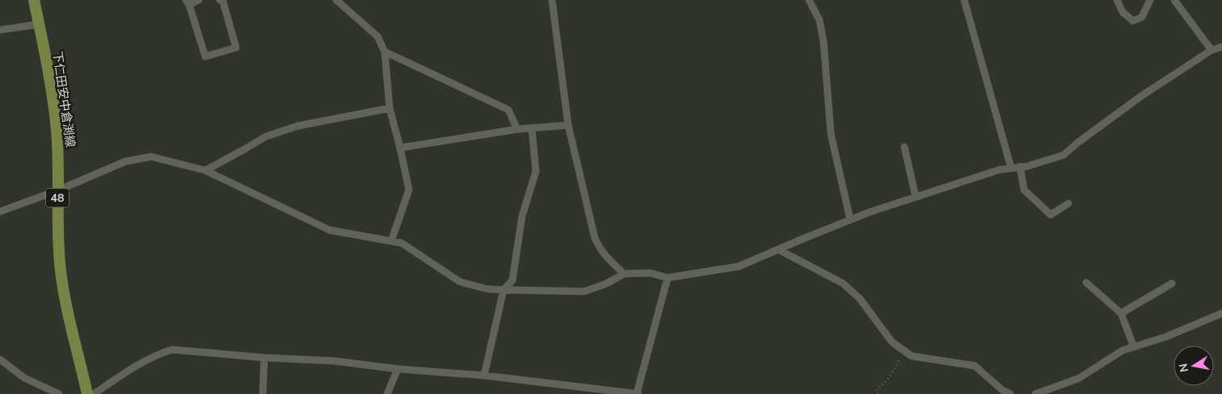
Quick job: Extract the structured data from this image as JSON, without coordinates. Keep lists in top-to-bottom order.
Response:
{
  "streets": {
    "main road": ["下仁田安中倉渕線", "48"]
  },
  "north": "left"
}
